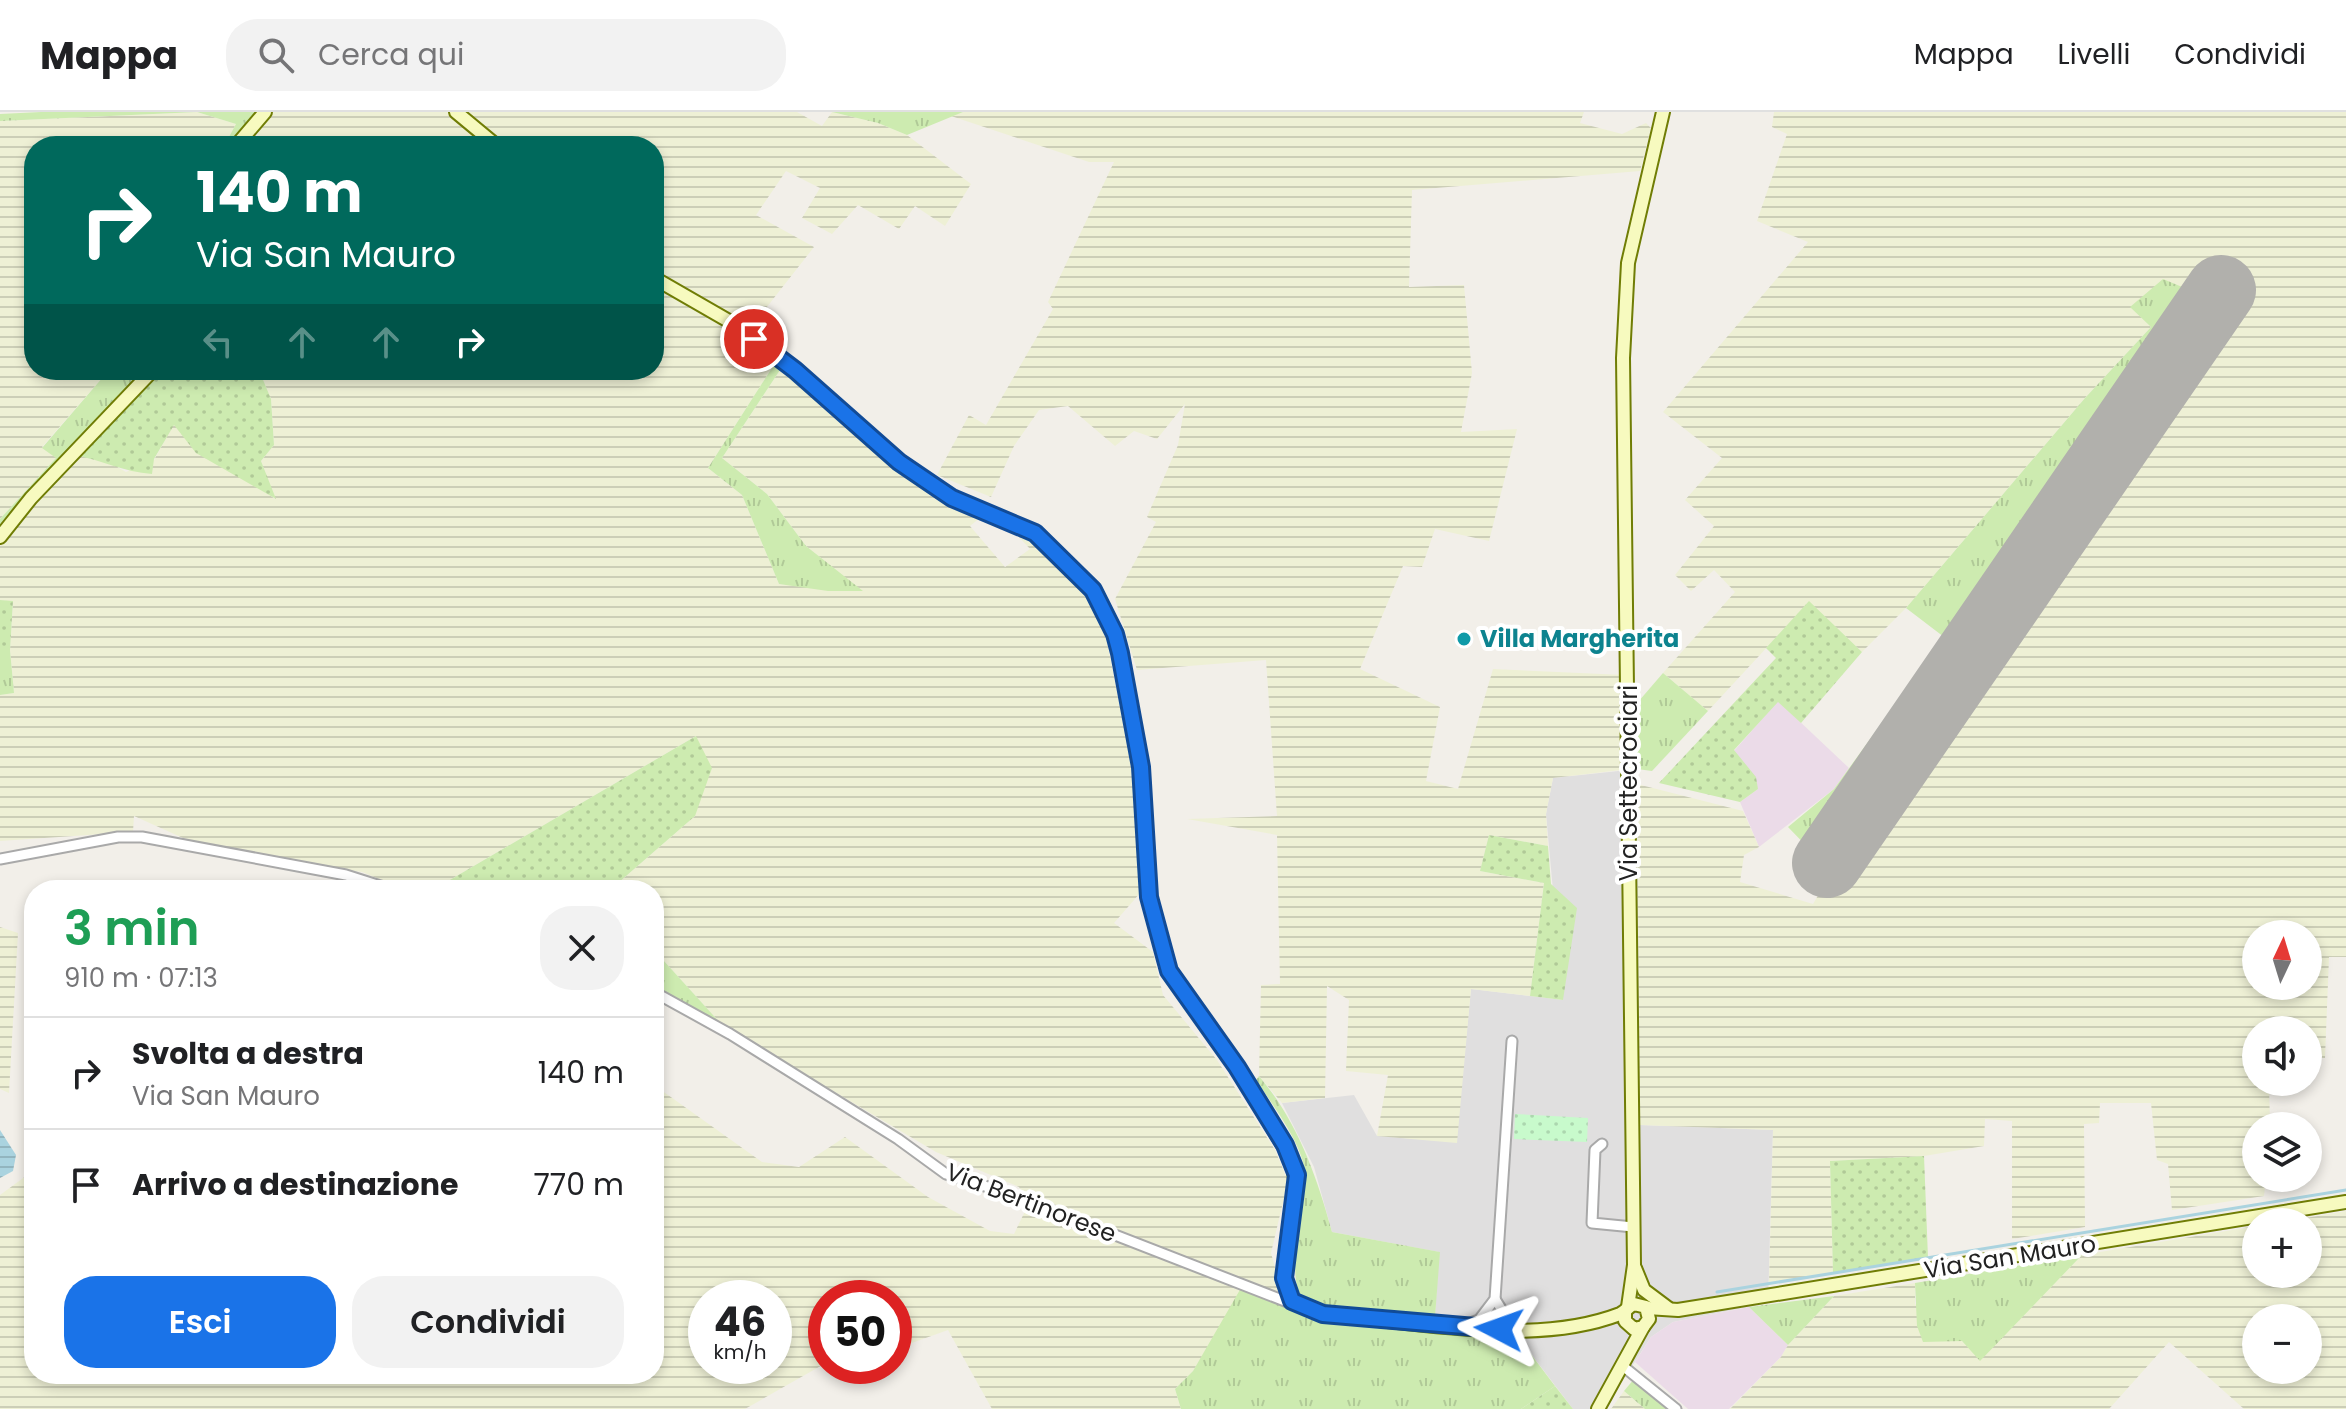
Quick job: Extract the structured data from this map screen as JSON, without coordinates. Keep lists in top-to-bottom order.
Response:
{
  "streets": {
    "main road": ["Via Settecrociari", "Via San Mauro"],
    "street": ["Via Bertinorese"]
  },
  "crossings": [
    ["Via Settecrociari", "Via San Mauro"],
    ["Via Bertinorese", "Via San Mauro"]
  ],
  "places": ["Villa Margherita"],
  "north": "top",
  "page": {
    "header": "Mappa",
    "search": "Cerca qui",
    "nav": ["Mappa", "Livelli", "Condividi"],
    "turn": ["140 m", "Via San Mauro"],
    "heading": ["3 min", "910 m · 07:13"],
    "map_buttons": ["+", "−"],
    "list": [
      {
        "name": "Svolta a destra",
        "note": "Via San Mauro",
        "value": "140 m"
      },
      {
        "name": "Arrivo a destinazione",
        "value": "770 m"
      }
    ],
    "buttons": ["Esci", "Condividi"],
    "speed": "46 km/h",
    "limit": "50"
  }
}
